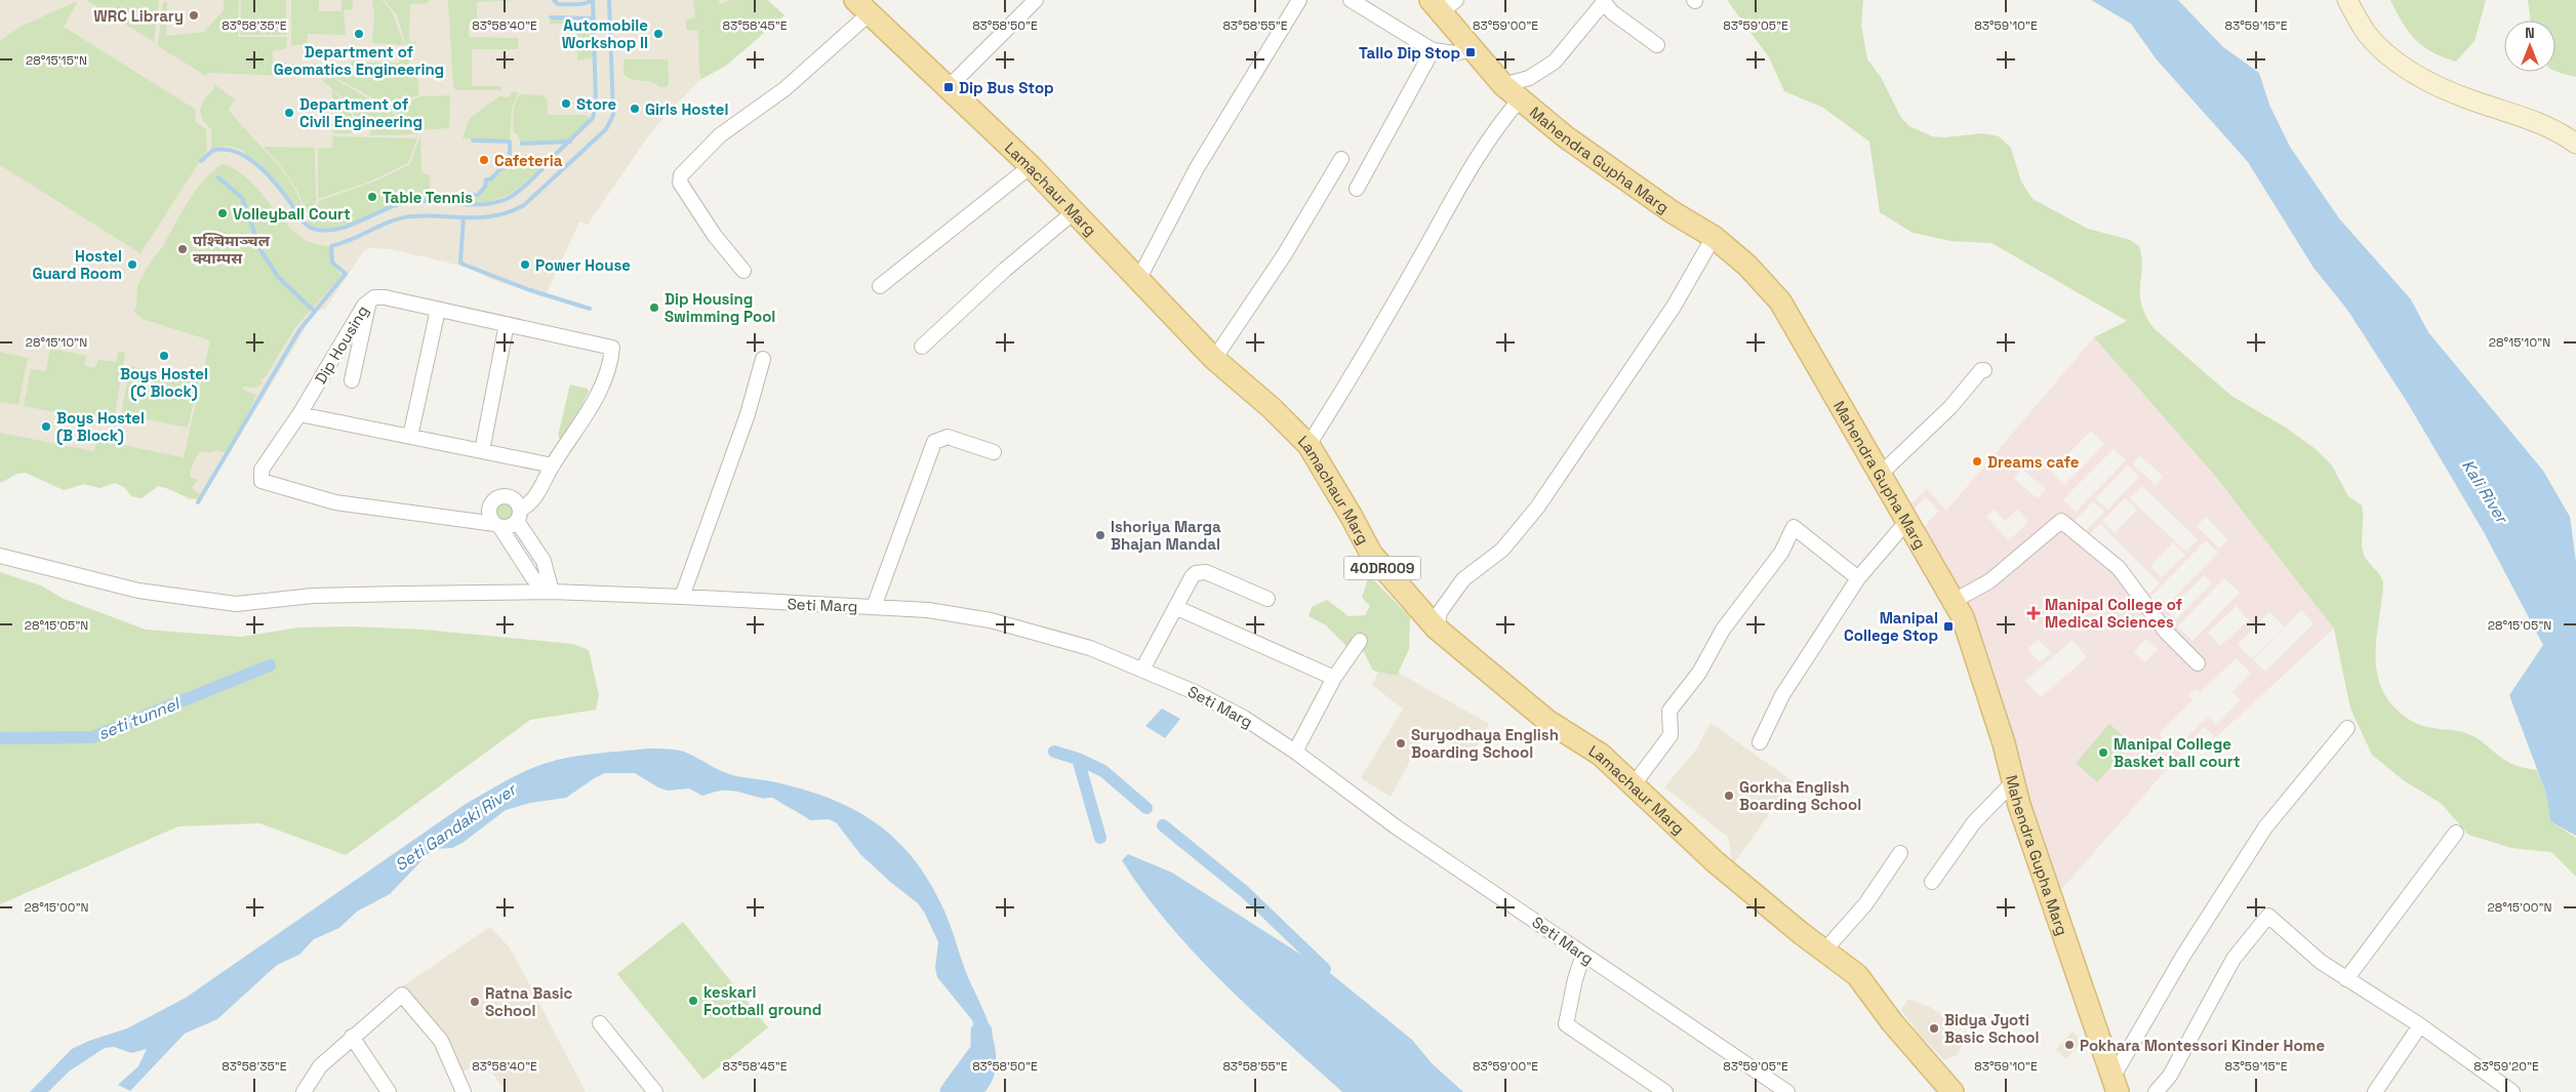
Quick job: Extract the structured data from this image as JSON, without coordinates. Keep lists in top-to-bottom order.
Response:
{
  "streets": {
    "main road": ["Mahendra Gupha Marg", "Lamachaur Marg", "40DR009"],
    "street": ["Dip Housing", "Seti Marg"]
  },
  "water": ["Kali River", "seti tunnel", "Seti Gandaki River"],
  "places": {
    "other": [
      "WRC Library",
      "Department of Geomatics Engineering",
      "Automobile Workshop II",
      "Store",
      "Girls Hostel",
      "Department of Civil Engineering",
      "Cafeteria",
      "Table Tennis",
      "Volleyball Court",
      "पश्‍चिमाञ्‍चल क्याम्पस",
      "Hostel Guard Room",
      "Power House",
      "Dip Housing Swimming Pool",
      "Boys Hostel (C Block)",
      "Boys Hostel (B Block)",
      "Dreams cafe",
      "Ishoriya Marga Bhajan Mandal",
      "Suryodhaya English Boarding School",
      "Manipal College Basket ball court",
      "Gorkha English Boarding School",
      "keskari Football ground",
      "Ratna Basic School",
      "Bidya Jyoti Basic School",
      "Pokhara Montessori Kinder Home"
    ],
    "transit": ["Tallo Dip Stop", "Dip Bus Stop", "Manipal College Stop"],
    "health": ["Manipal College of Medical Sciences"]
  },
  "north": "top",
  "coordinates": [
    "83°58'35\"E",
    "83°58'40\"E",
    "83°58'45\"E",
    "83°58'50\"E",
    "83°58'55\"E",
    "83°59'00\"E",
    "83°59'05\"E",
    "83°59'10\"E",
    "83°59'15\"E",
    "28°15'15\"N",
    "28°15'10\"N",
    "28°15'05\"N",
    "28°15'00\"N",
    "83°59'20\"E"
  ]
}
